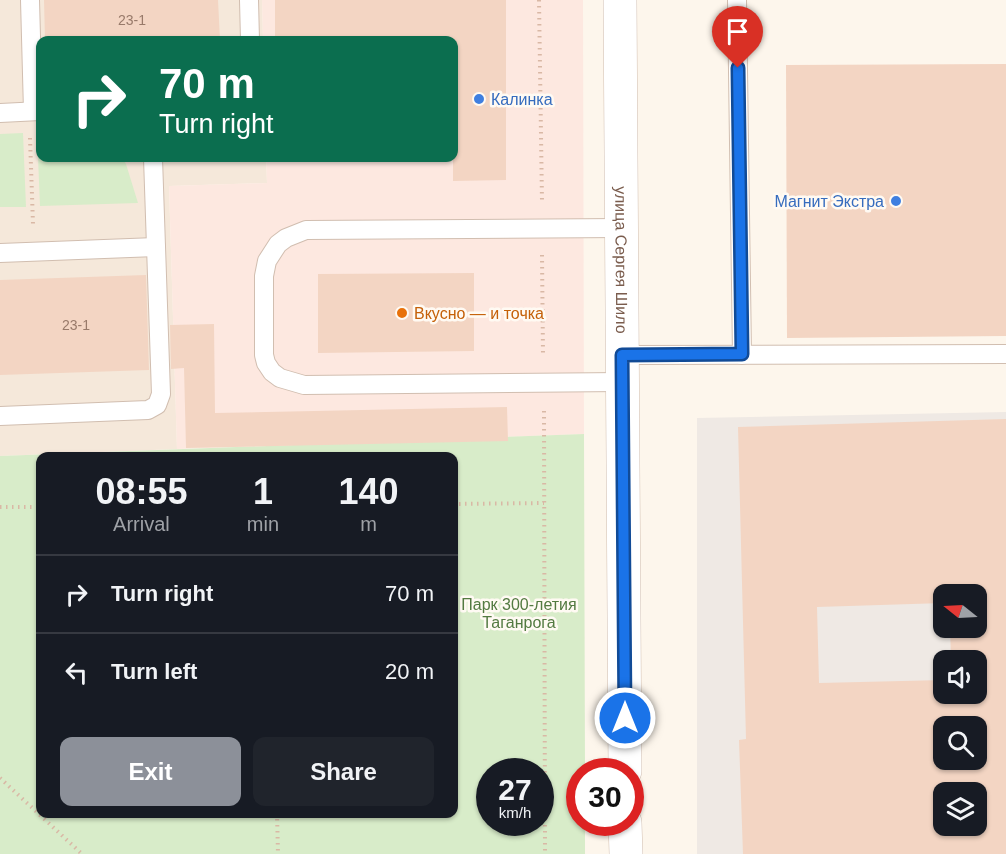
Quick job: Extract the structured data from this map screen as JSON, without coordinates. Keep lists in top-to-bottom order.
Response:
{
  "streets": {
    "street": ["улица Сергея Шило"]
  },
  "parks": ["Парк 300-летия Таганрога"],
  "places": ["Калинка", "Магнит Экстра", "Вкусно — и точка"],
  "house_numbers": ["23-1", "23-1"],
  "north": "left",
  "page": {
    "turn": ["70 m", "Turn right"],
    "eta": [
      "08:55",
      "Arrival",
      "1",
      "min",
      "140",
      "m"
    ],
    "list": [
      {
        "name": "Turn right",
        "value": "70 m"
      },
      {
        "name": "Turn left",
        "value": "20 m"
      }
    ],
    "buttons": ["Exit", "Share"],
    "speed": "27 km/h",
    "limit": "30"
  }
}
